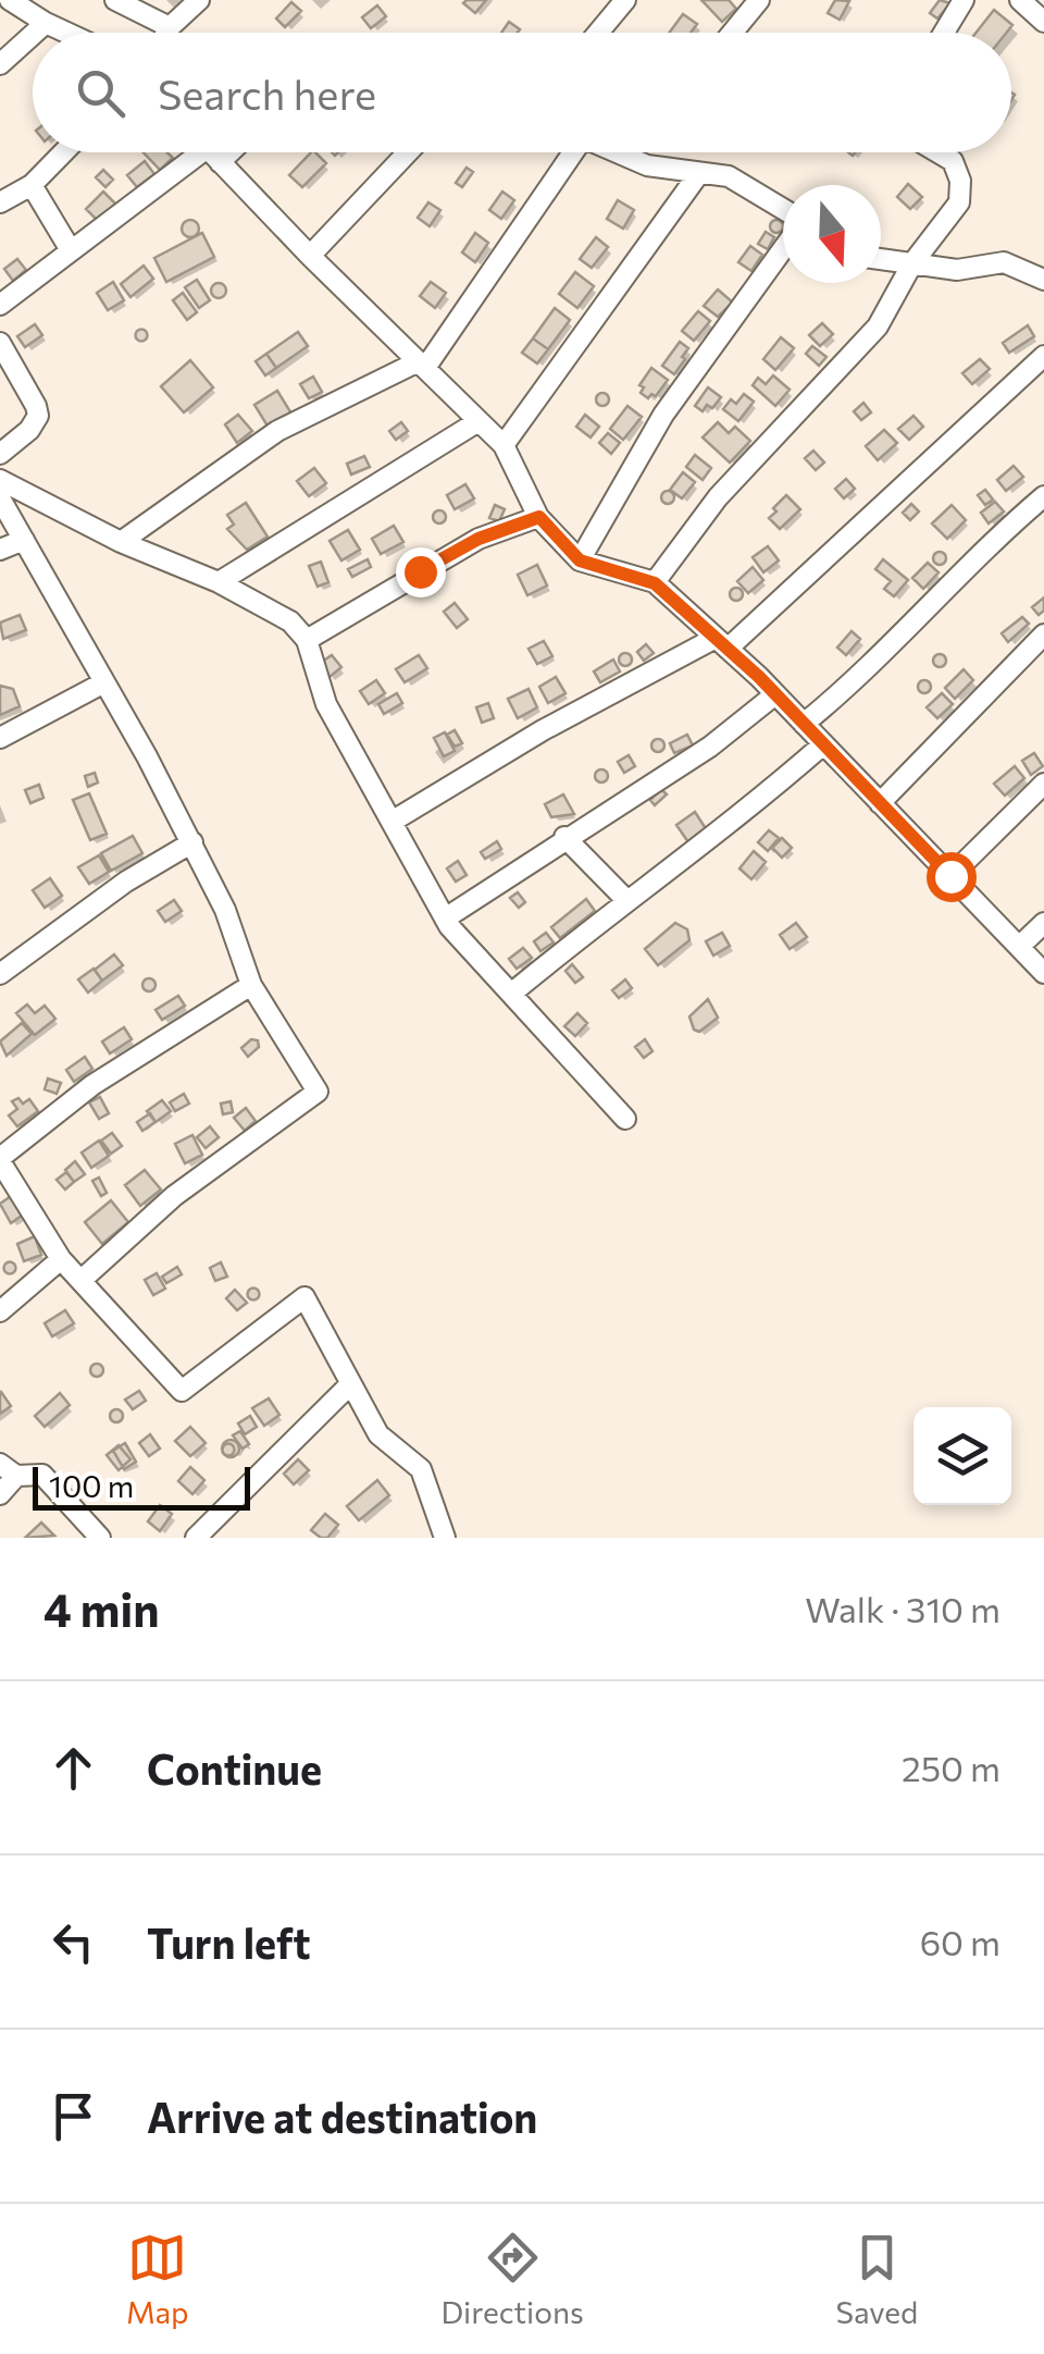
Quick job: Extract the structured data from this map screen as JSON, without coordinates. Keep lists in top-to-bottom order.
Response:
{
  "scale_bar": "100 m",
  "north": "bottom",
  "page": {
    "search": "Search here",
    "scale": "100 m",
    "heading": ["4 min", "Walk · 310 m"],
    "list": [
      ["Continue", "250 m"],
      ["Turn left", "60 m"],
      "Arrive at destination"
    ],
    "nav": ["Map", "Directions", "Saved"]
  }
}
